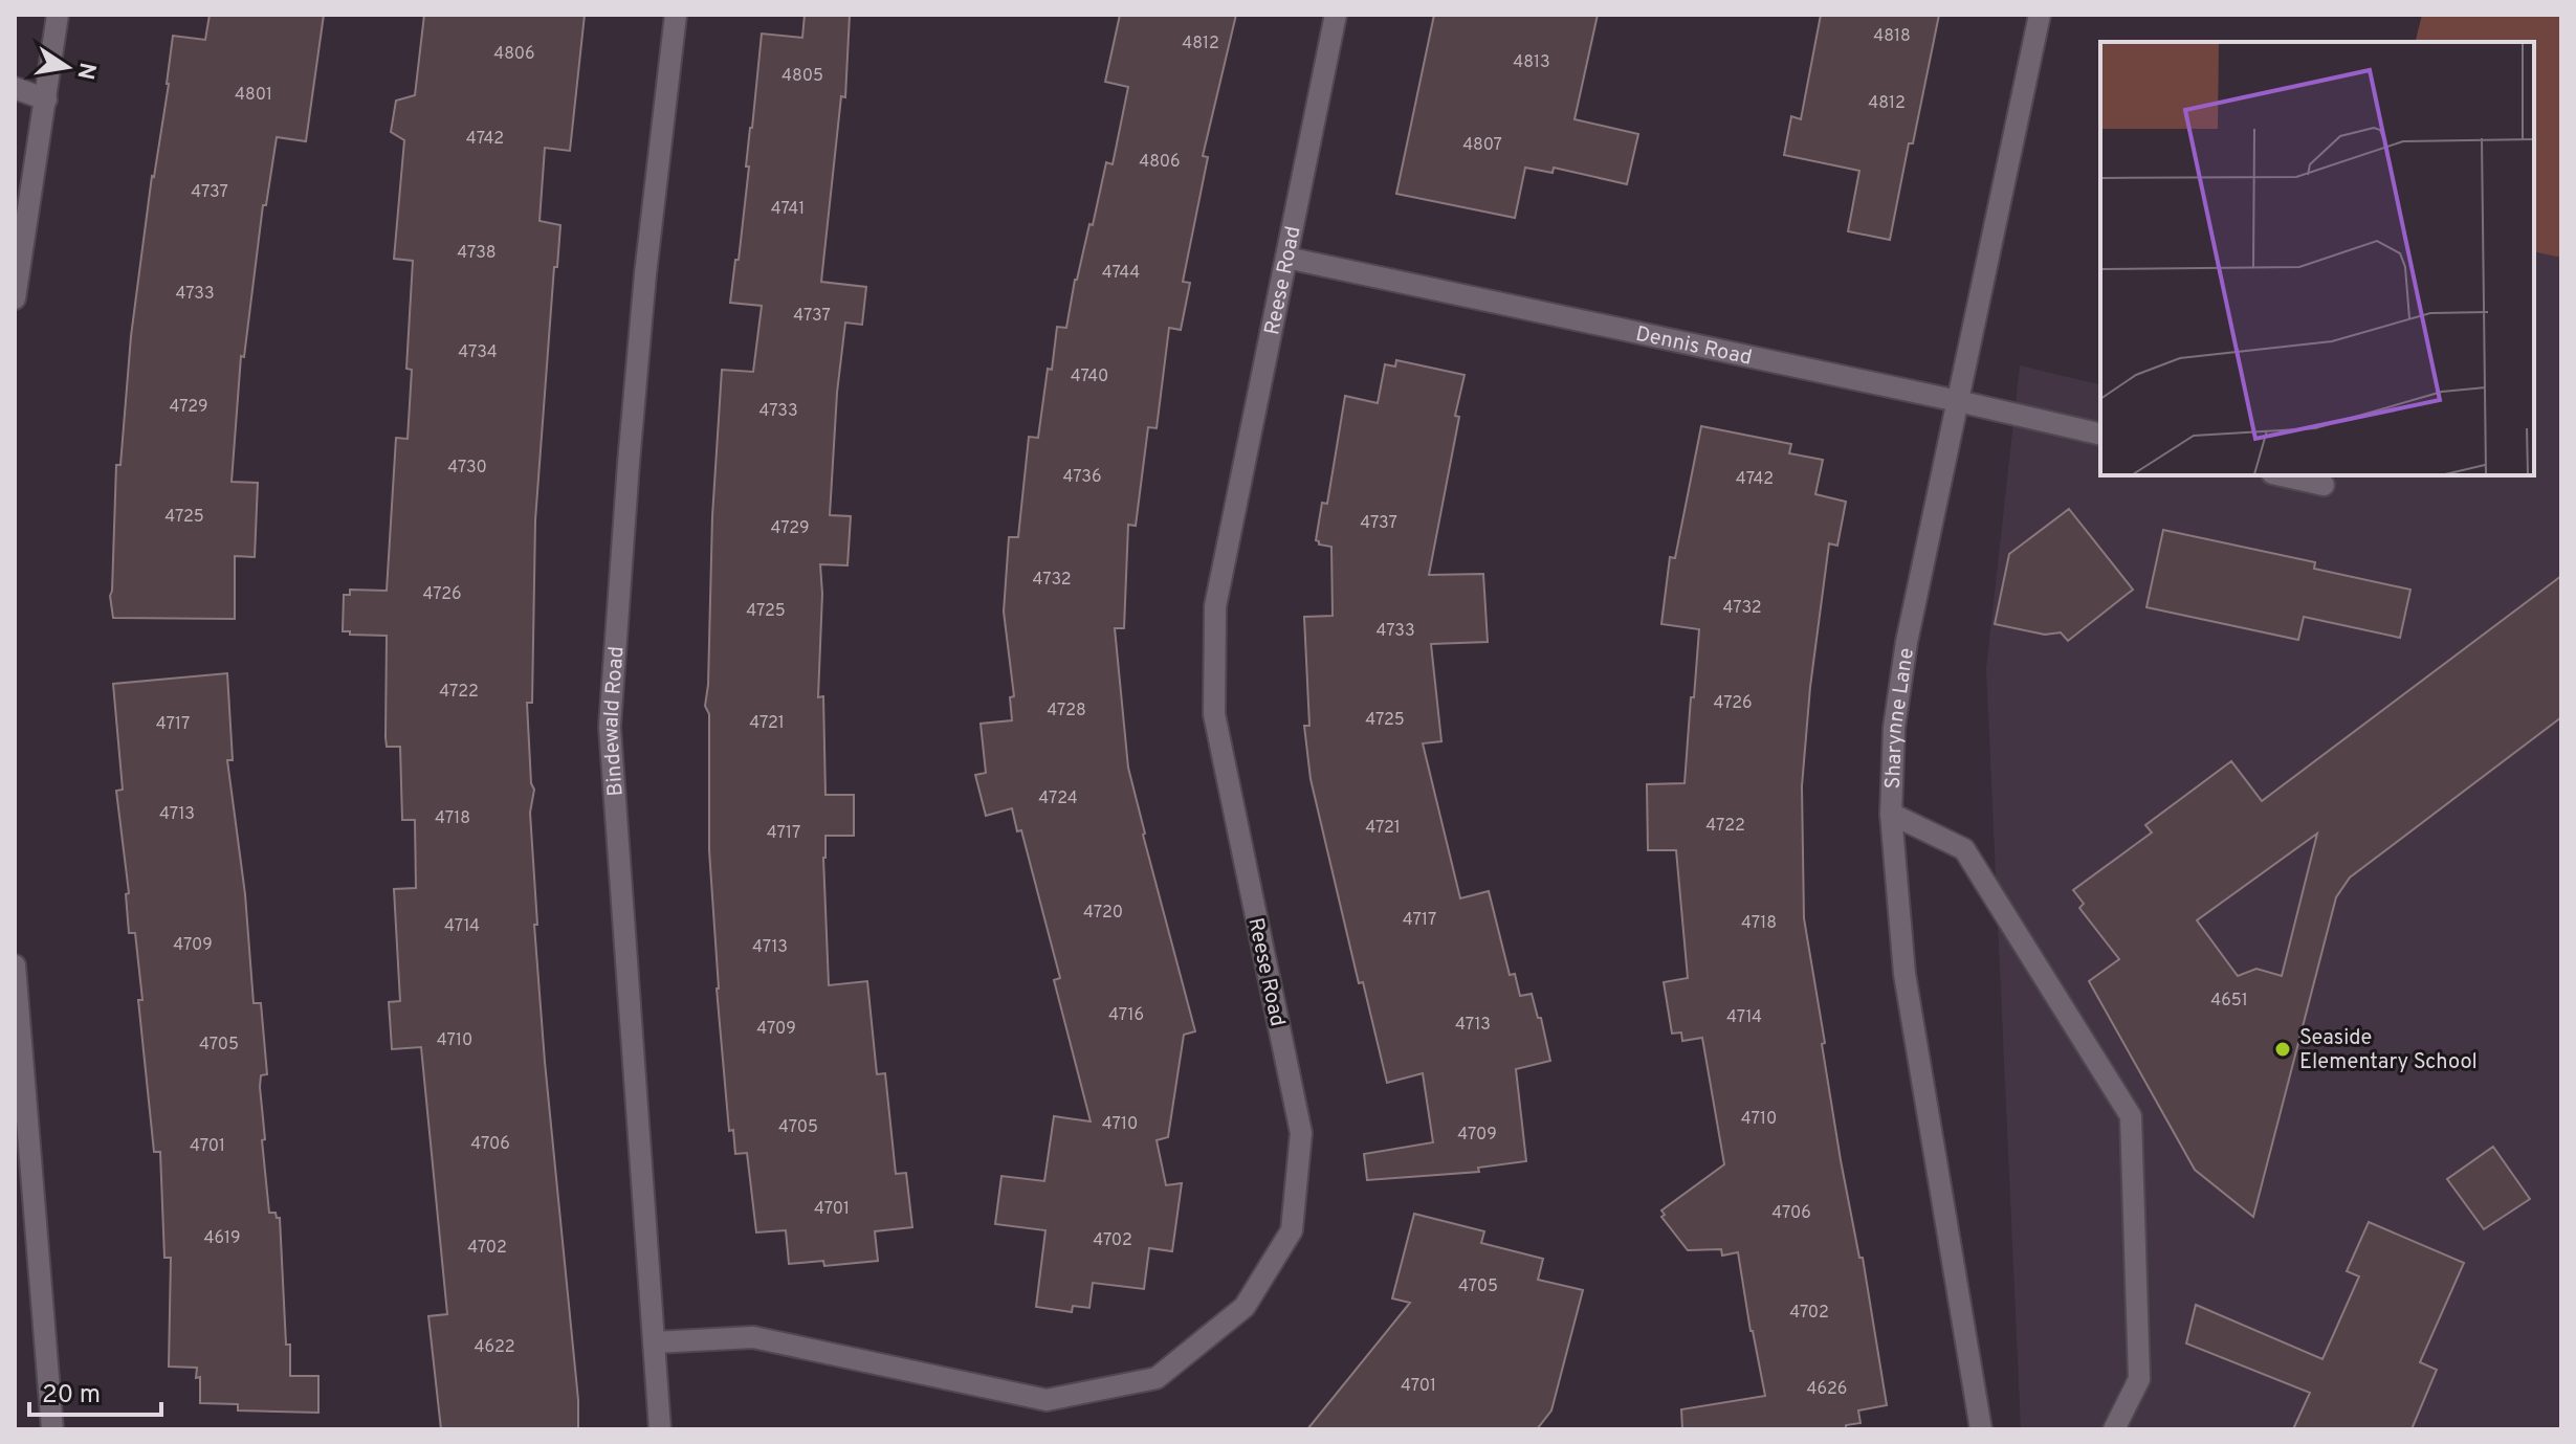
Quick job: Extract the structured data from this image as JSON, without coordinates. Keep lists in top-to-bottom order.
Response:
{
  "streets": {
    "street": [
      "Reese Road",
      "Dennis Road",
      "Sharynne Lane",
      "Bindewald Road"
    ]
  },
  "crossings": [
    ["Reese Road", "Dennis Road"],
    ["Reese Road", "Bindewald Road"],
    ["Dennis Road", "Sharynne Lane"]
  ],
  "places": ["Seaside Elementary School"],
  "house_numbers": [
    "4818",
    "4812",
    "4806",
    "4813",
    "4805",
    "4801",
    "4812",
    "4742",
    "4807",
    "4806",
    "4737",
    "4741",
    "4738",
    "4744",
    "4733",
    "4737",
    "4734",
    "4740",
    "4729",
    "4733",
    "4730",
    "4736",
    "4742",
    "4725",
    "4737",
    "4729",
    "4732",
    "4726",
    "4732",
    "4725",
    "4733",
    "4722",
    "4726",
    "4728",
    "4725",
    "4721",
    "4717",
    "4724",
    "4713",
    "4718",
    "4722",
    "4721",
    "4717",
    "4720",
    "4717",
    "4718",
    "4714",
    "4709",
    "4713",
    "4651",
    "4716",
    "4714",
    "4713",
    "4709",
    "4710",
    "4705",
    "4710",
    "4710",
    "4705",
    "4709",
    "4706",
    "4701",
    "4701",
    "4706",
    "4619",
    "4702",
    "4702",
    "4705",
    "4702",
    "4622",
    "4701",
    "4626"
  ],
  "scale_bar": "20 m",
  "north": "right"
}
